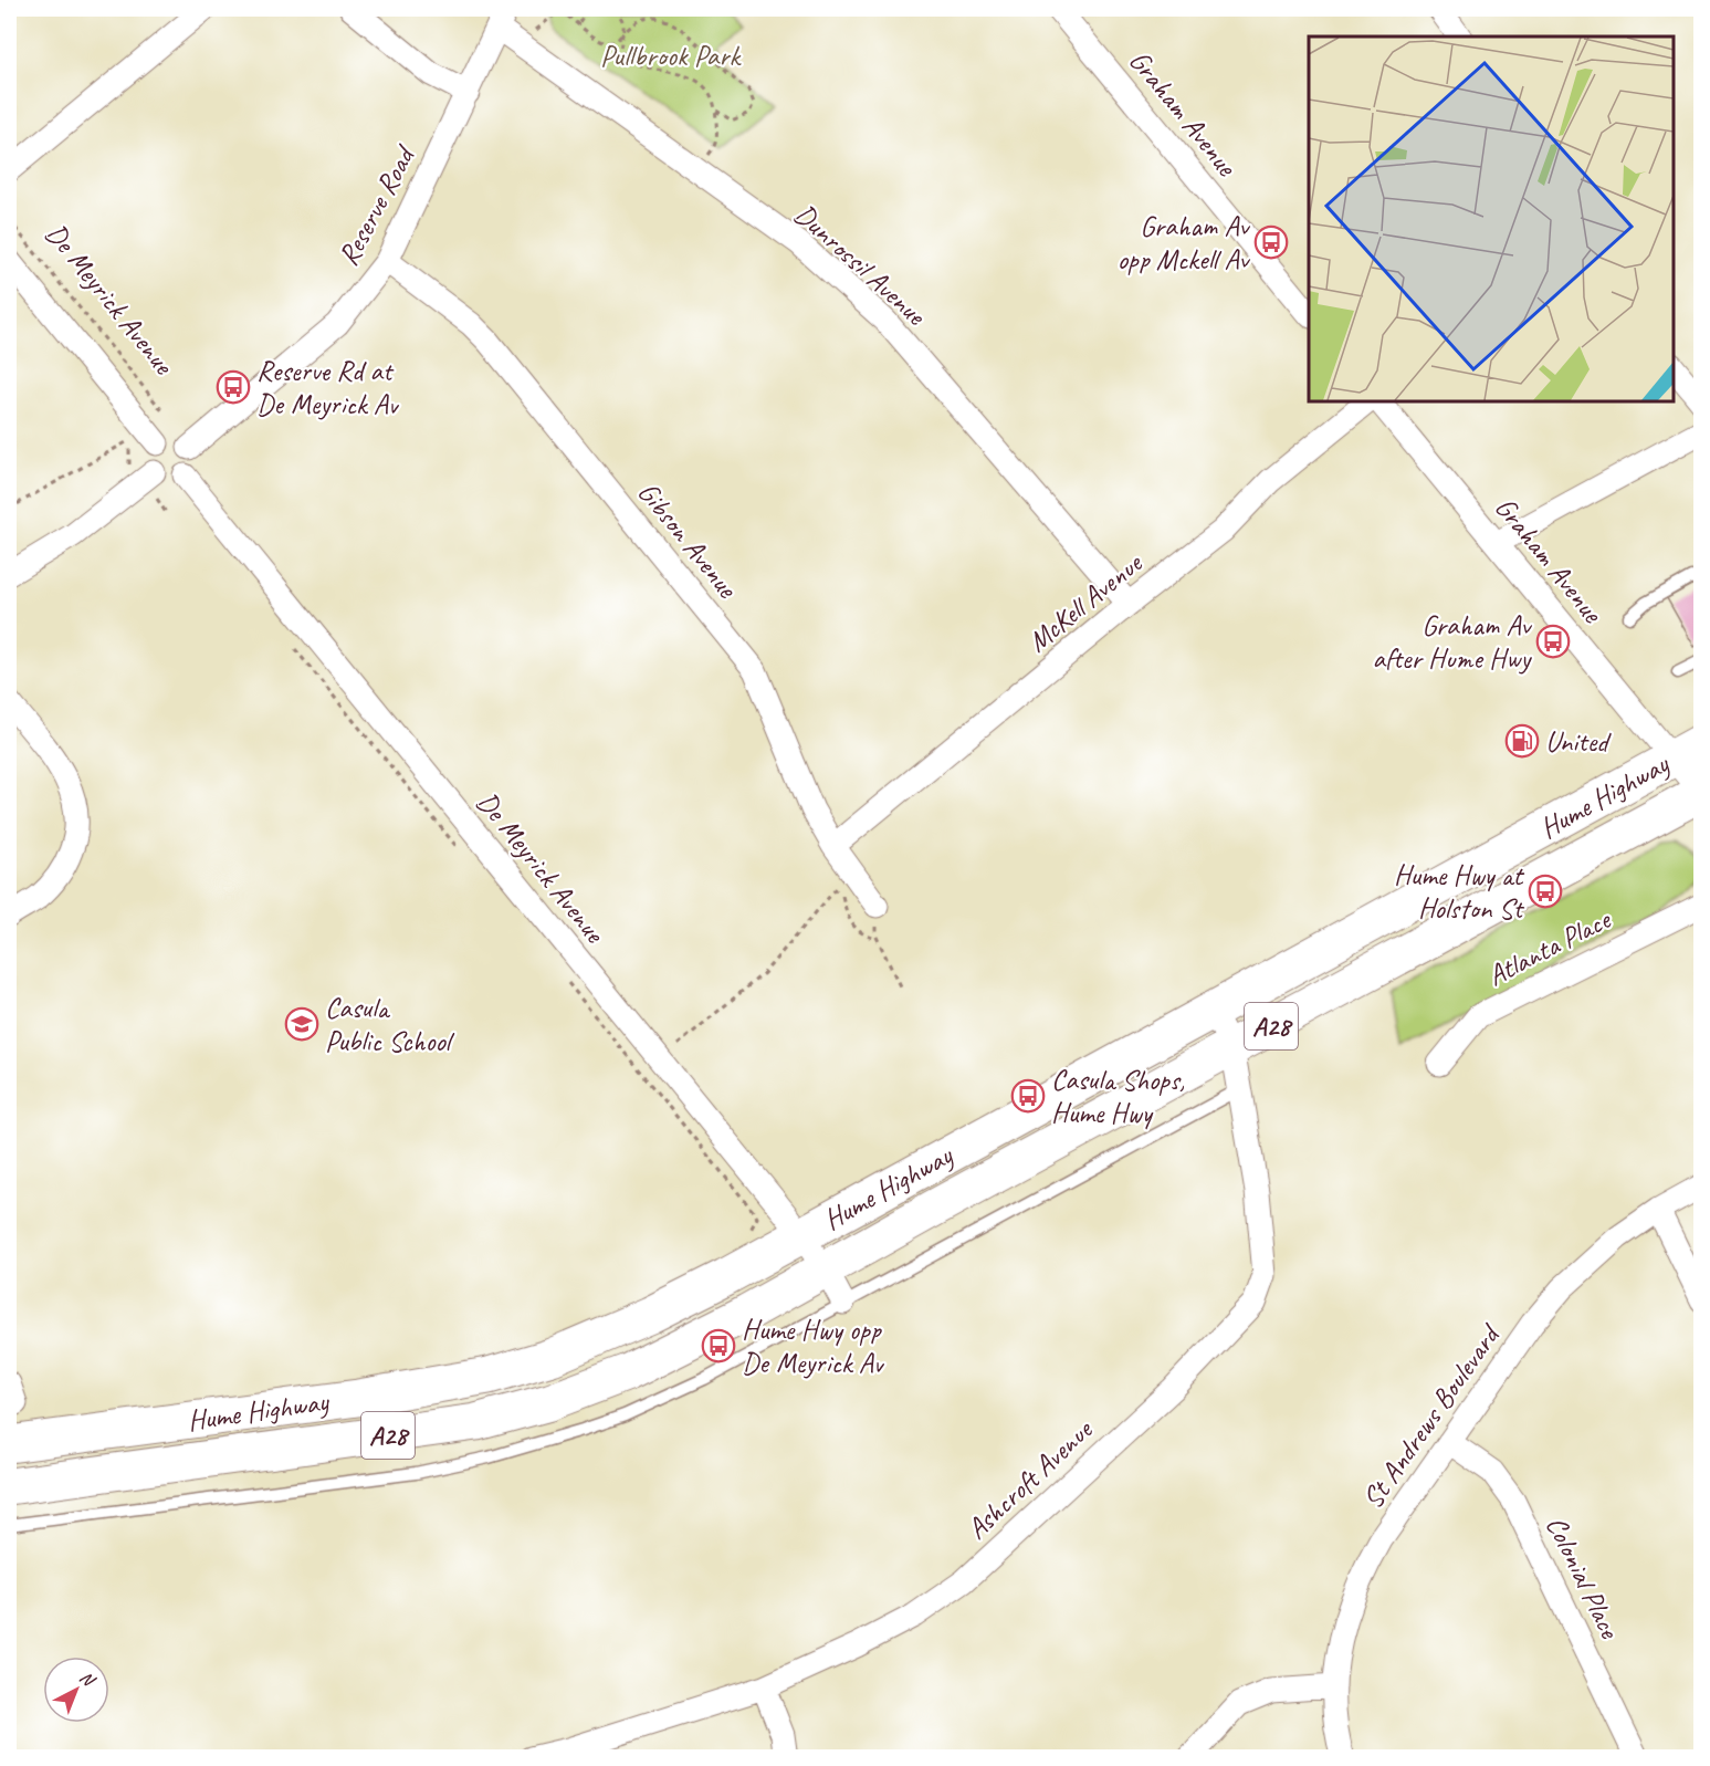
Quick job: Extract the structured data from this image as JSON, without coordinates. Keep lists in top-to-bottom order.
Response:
{
  "streets": {
    "highway": ["Hume Highway", "A28"],
    "street": [
      "Graham Avenue",
      "Reserve Road",
      "Dunrossil Avenue",
      "De Meyrick Avenue",
      "Gibson Avenue",
      "McKell Avenue",
      "Atlanta Place",
      "St Andrews Boulevard",
      "Ashcroft Avenue",
      "Colonial Place"
    ]
  },
  "crossings": [
    ["Graham Avenue", "Hume Highway"],
    ["Reserve Road", "Dunrossil Avenue"],
    ["Reserve Road", "De Meyrick Avenue"],
    ["Reserve Road", "Gibson Avenue"],
    ["Dunrossil Avenue", "McKell Avenue"],
    ["De Meyrick Avenue", "Hume Highway"],
    ["Gibson Avenue", "McKell Avenue"],
    ["Hume Highway", "Ashcroft Avenue"],
    ["St Andrews Boulevard", "Colonial Place"]
  ],
  "parks": ["Pullbrook Park"],
  "places": {
    "bus stop": [
      "Graham Av opp Mckell Av",
      "Reserve Rd at De Meyrick Av",
      "Graham Av after Hume Hwy",
      "Hume Hwy at Holston St",
      "Casula Shops, Hume Hwy",
      "Hume Hwy opp De Meyrick Av"
    ],
    "fuel station": ["United"],
    "school or university": ["Casula Public School"]
  },
  "north": "top right"
}
